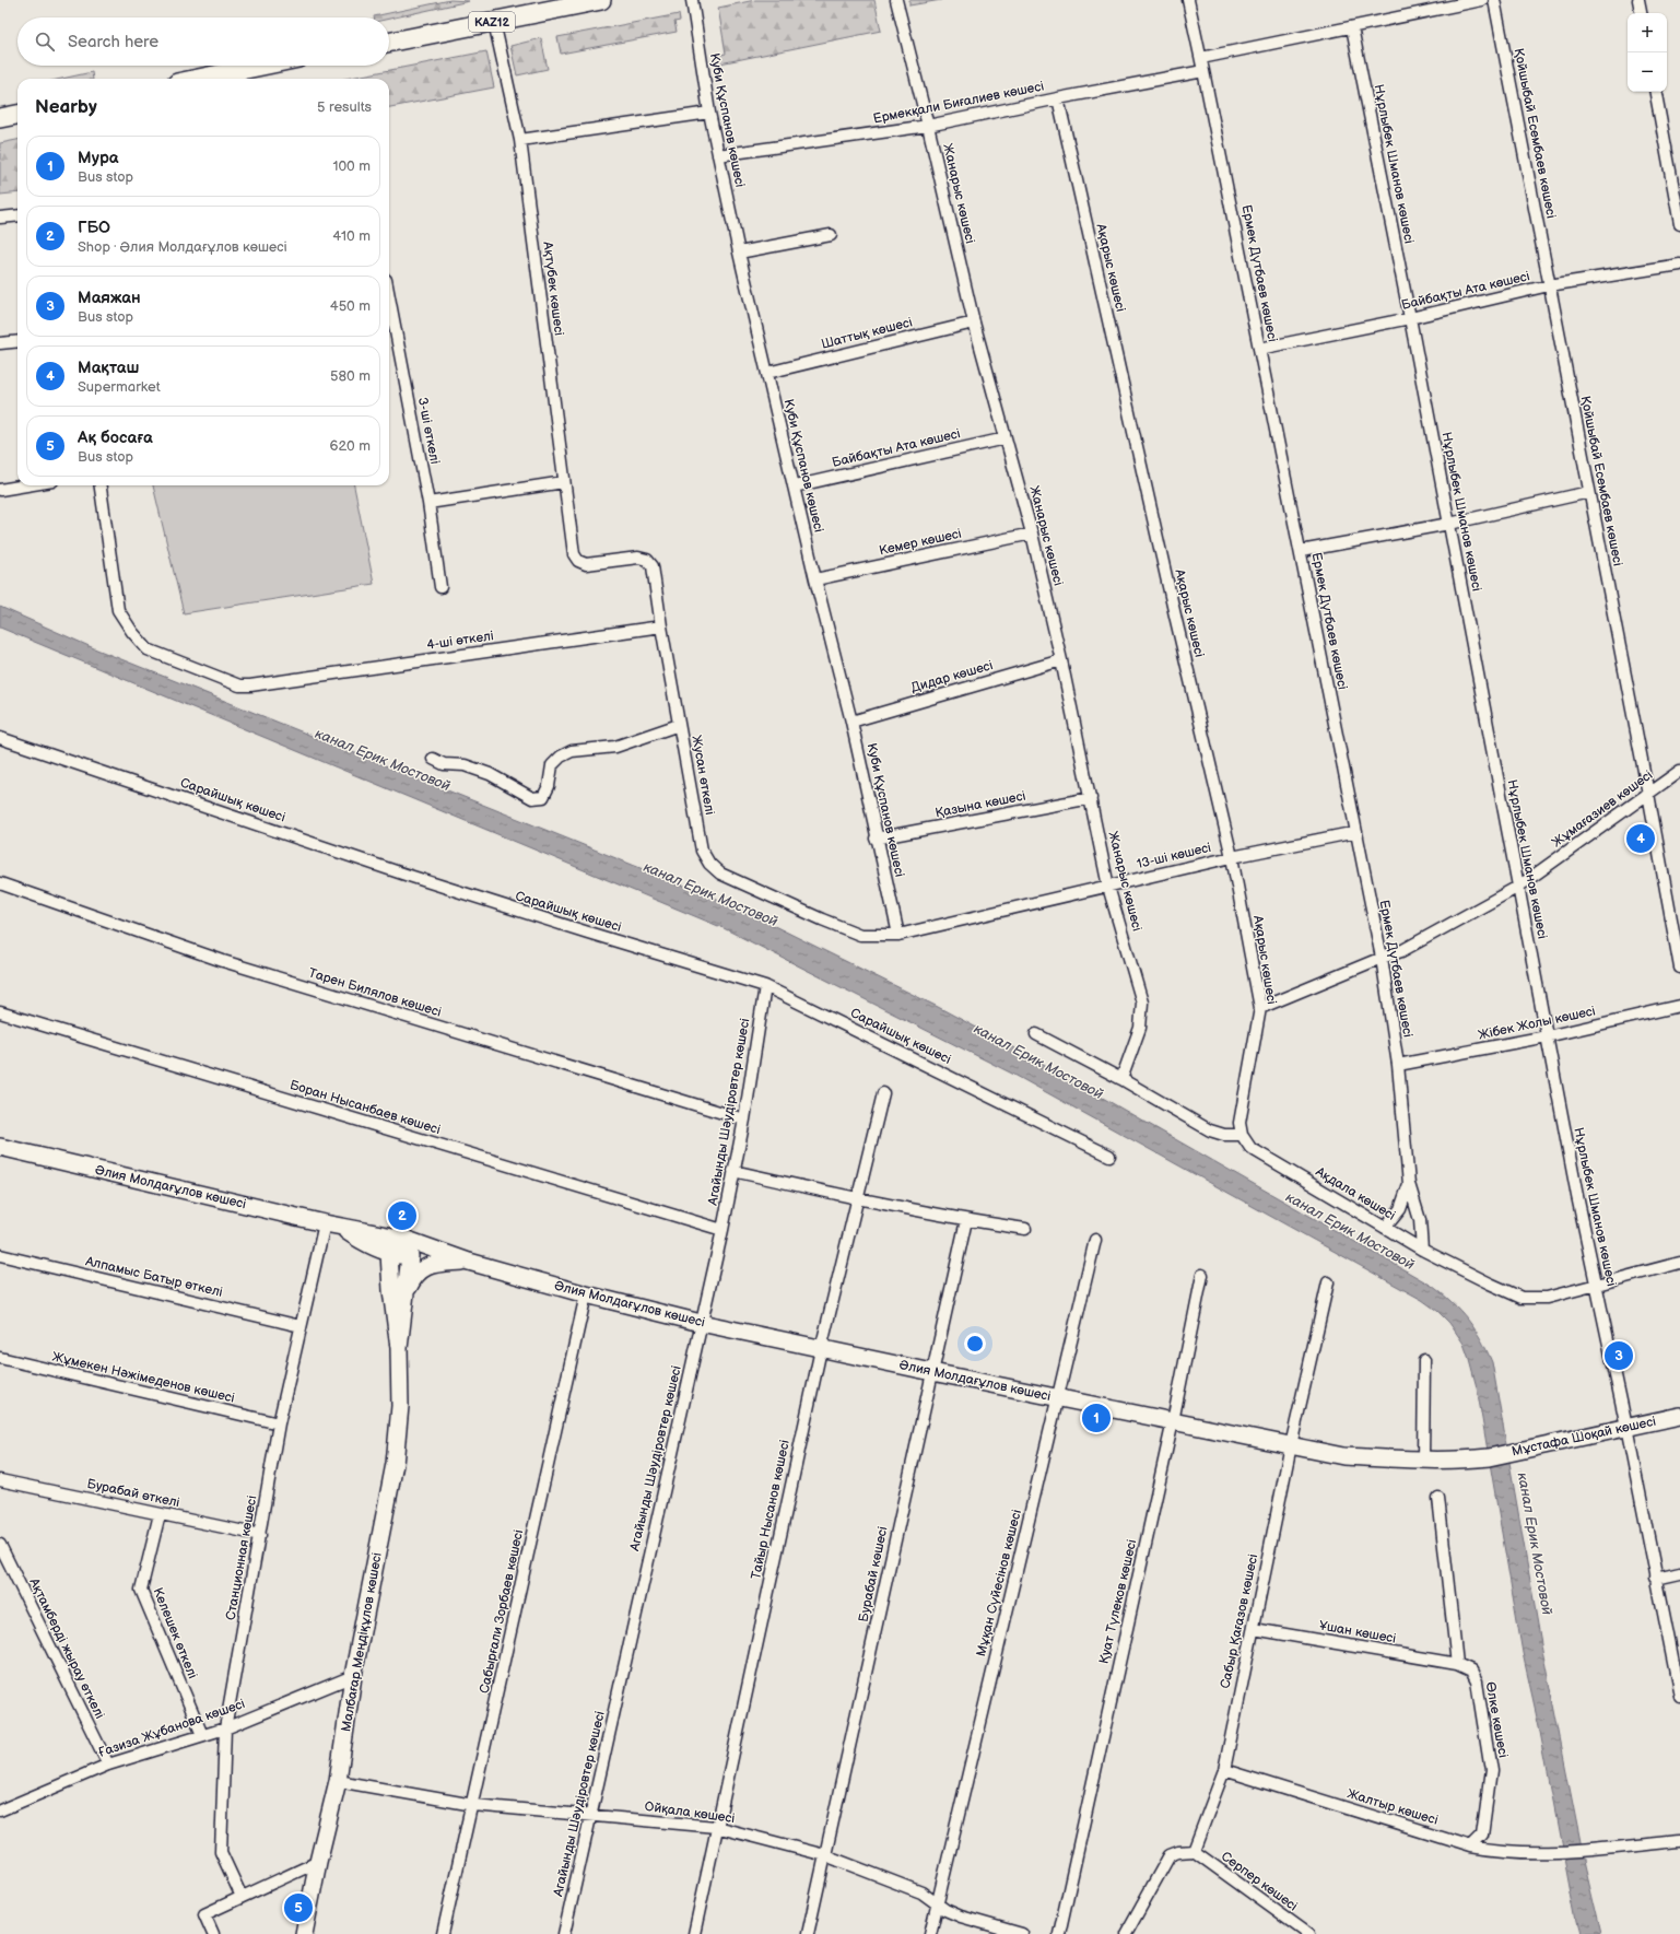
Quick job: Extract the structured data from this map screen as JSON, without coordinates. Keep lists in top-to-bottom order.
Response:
{
  "streets": {
    "main road": [
      "KAZ12",
      "Әлия Молдағұлов көшесі",
      "Мұстафа Шоқай көшесi",
      "Малбағар Меңдіқұлов көшесі"
    ],
    "street": [
      "Ермекқали Биғалиев көшесі",
      "Куби Құспанов көшесi",
      "Қойшыбай Есембаев көшесі",
      "Нұрлыбек Шманов көшесі",
      "Жанарыс көшесі",
      "Ақарыс көшесi",
      "Ермек Дүтбаев көшесi",
      "Ақтүбек көшесi",
      "Байбақты Ата көшесі",
      "Шаттық көшесі",
      "3-шi өткелi",
      "Кемер көшесі",
      "4-шi өткелi",
      "Дидар көшесі",
      "Жусан өткелі",
      "Сарайшық көшесі",
      "Қазына көшесі",
      "Жұмағазиев көшесі",
      "13-ші көшесi",
      "Тарен Билялов көшесі",
      "Жібек Жолы көшесі",
      "Боран Нысанбаев көшесі",
      "Агайынды Шәудіровтер көшесi",
      "Ақдала көшесі",
      "Алпамыс Батыр өткелі",
      "Жұмекен Нәжімеденов көшесі",
      "Бурабай өткелі",
      "Тайыр Нысанов көшесi",
      "Станционная көшесі",
      "Бурабай көшесi",
      "Мұқан Сүйесінов көшесі",
      "Қуат Түлеков көшесі",
      "Сабырғали Зорбаев көшесі",
      "Сабыр Қағазов көшесі",
      "Ұшан көшесі",
      "Келешек өткелі",
      "Ақтамберді жырау өткелі",
      "Өлке көшесі",
      "Ғазиза Жұбанова көшесі",
      "Жалтыр көшесі",
      "Ойқала көшесі",
      "Серпер көшесі"
    ]
  },
  "crossings": [
    ["KAZ12", "Ақтүбек көшесi"],
    ["Ермекқали Биғалиев көшесі", "Куби Құспанов көшесi"],
    ["Ермекқали Биғалиев көшесі", "Жанарыс көшесі"],
    ["Ермекқали Биғалиев көшесі", "Ақарыс көшесi"],
    ["Ермекқали Биғалиев көшесі", "Ермек Дүтбаев көшесi"],
    ["Куби Құспанов көшесi", "Байбақты Ата көшесі"],
    ["Куби Құспанов көшесi", "Шаттық көшесі"],
    ["Куби Құспанов көшесi", "Кемер көшесі"],
    ["Куби Құспанов көшесi", "Дидар көшесі"],
    ["Куби Құспанов көшесi", "Жусан өткелі"],
    ["Куби Құспанов көшесi", "Қазына көшесі"],
    ["Куби Құспанов көшесi", "13-ші көшесi"],
    ["Қойшыбай Есембаев көшесі", "Байбақты Ата көшесі"],
    ["Қойшыбай Есембаев көшесі", "Жұмағазиев көшесі"],
    ["Нұрлыбек Шманов көшесі", "Байбақты Ата көшесі"],
    ["Нұрлыбек Шманов көшесі", "Жұмағазиев көшесі"],
    ["Нұрлыбек Шманов көшесі", "Жібек Жолы көшесі"],
    ["Нұрлыбек Шманов көшесі", "Ақдала көшесі"],
    ["Нұрлыбек Шманов көшесі", "Мұстафа Шоқай көшесi"],
    ["Жанарыс көшесі", "Байбақты Ата көшесі"],
    ["Жанарыс көшесі", "Шаттық көшесі"],
    ["Жанарыс көшесі", "Кемер көшесі"],
    ["Жанарыс көшесі", "Дидар көшесі"],
    ["Жанарыс көшесі", "Қазына көшесі"],
    ["Жанарыс көшесі", "13-ші көшесi"],
    ["Ақарыс көшесi", "Жұмағазиев көшесі"],
    ["Ақарыс көшесi", "13-ші көшесi"],
    ["Ақарыс көшесi", "Ақдала көшесі"],
    ["Ермек Дүтбаев көшесi", "Байбақты Ата көшесі"],
    ["Ермек Дүтбаев көшесi", "Жұмағазиев көшесі"],
    ["Ермек Дүтбаев көшесi", "13-ші көшесi"],
    ["Ермек Дүтбаев көшесi", "Жібек Жолы көшесі"],
    ["Ермек Дүтбаев көшесi", "Ақдала көшесі"],
    ["Ақтүбек көшесi", "Жусан өткелі"],
    ["4-шi өткелi", "Жусан өткелі"],
    ["Жусан өткелі", "13-ші көшесi"],
    ["Сарайшық көшесі", "Агайынды Шәудіровтер көшесi"],
    ["Тарен Билялов көшесі", "Агайынды Шәудіровтер көшесi"],
    ["Боран Нысанбаев көшесі", "Агайынды Шәудіровтер көшесi"],
    ["Агайынды Шәудіровтер көшесi", "Әлия Молдағұлов көшесі"],
    ["Агайынды Шәудіровтер көшесi", "Ойқала көшесі"],
    ["Әлия Молдағұлов көшесі", "Мұстафа Шоқай көшесi"],
    ["Әлия Молдағұлов көшесі", "Тайыр Нысанов көшесi"],
    ["Әлия Молдағұлов көшесі", "Станционная көшесі"],
    ["Әлия Молдағұлов көшесі", "Бурабай көшесi"],
    ["Әлия Молдағұлов көшесі", "Мұқан Сүйесінов көшесі"],
    ["Әлия Молдағұлов көшесі", "Қуат Түлеков көшесі"],
    ["Әлия Молдағұлов көшесі", "Сабырғали Зорбаев көшесі"],
    ["Әлия Молдағұлов көшесі", "Сабыр Қағазов көшесі"],
    ["Әлия Молдағұлов көшесі", "Малбағар Меңдіқұлов көшесі"],
    ["Алпамыс Батыр өткелі", "Станционная көшесі"],
    ["Жұмекен Нәжімеденов көшесі", "Станционная көшесі"],
    ["Бурабай өткелі", "Станционная көшесі"],
    ["Бурабай өткелі", "Келешек өткелі"],
    ["Тайыр Нысанов көшесi", "Ойқала көшесі"],
    ["Станционная көшесі", "Ғазиза Жұбанова көшесі"],
    ["Бурабай көшесi", "Ойқала көшесі"],
    ["Мұқан Сүйесінов көшесі", "Ойқала көшесі"],
    ["Сабырғали Зорбаев көшесі", "Ойқала көшесі"],
    ["Сабыр Қағазов көшесі", "Ұшан көшесі"],
    ["Сабыр Қағазов көшесі", "Жалтыр көшесі"],
    ["Сабыр Қағазов көшесі", "Серпер көшесі"],
    ["Ұшан көшесі", "Өлке көшесі"],
    ["Келешек өткелі", "Ғазиза Жұбанова көшесі"],
    ["Малбағар Меңдіқұлов көшесі", "Ғазиза Жұбанова көшесі"],
    ["Малбағар Меңдіқұлов көшесі", "Ойқала көшесі"],
    ["Ақтамберді жырау өткелі", "Ғазиза Жұбанова көшесі"],
    ["Өлке көшесі", "Жалтыр көшесі"]
  ],
  "water": ["канал Ерик Мостовой"],
  "page": {
    "map_buttons": ["+", "−"],
    "search": "Search here",
    "heading": ["Nearby", "5 results"],
    "list": [
      {
        "mark": "1",
        "name": "Мура",
        "note": "Bus stop",
        "value": "100 m"
      },
      {
        "mark": "2",
        "name": "ГБО",
        "note": "Shop · Әлия Молдағұлов көшесі",
        "value": "410 m"
      },
      {
        "mark": "3",
        "name": "Маяжан",
        "note": "Bus stop",
        "value": "450 m"
      },
      {
        "mark": "4",
        "name": "Мақташ",
        "note": "Supermarket",
        "value": "580 m"
      },
      {
        "mark": "5",
        "name": "Ақ босаға",
        "note": "Bus stop",
        "value": "620 m"
      }
    ],
    "pins": [
      "4",
      "2",
      "3",
      "1",
      "5"
    ]
  }
}
